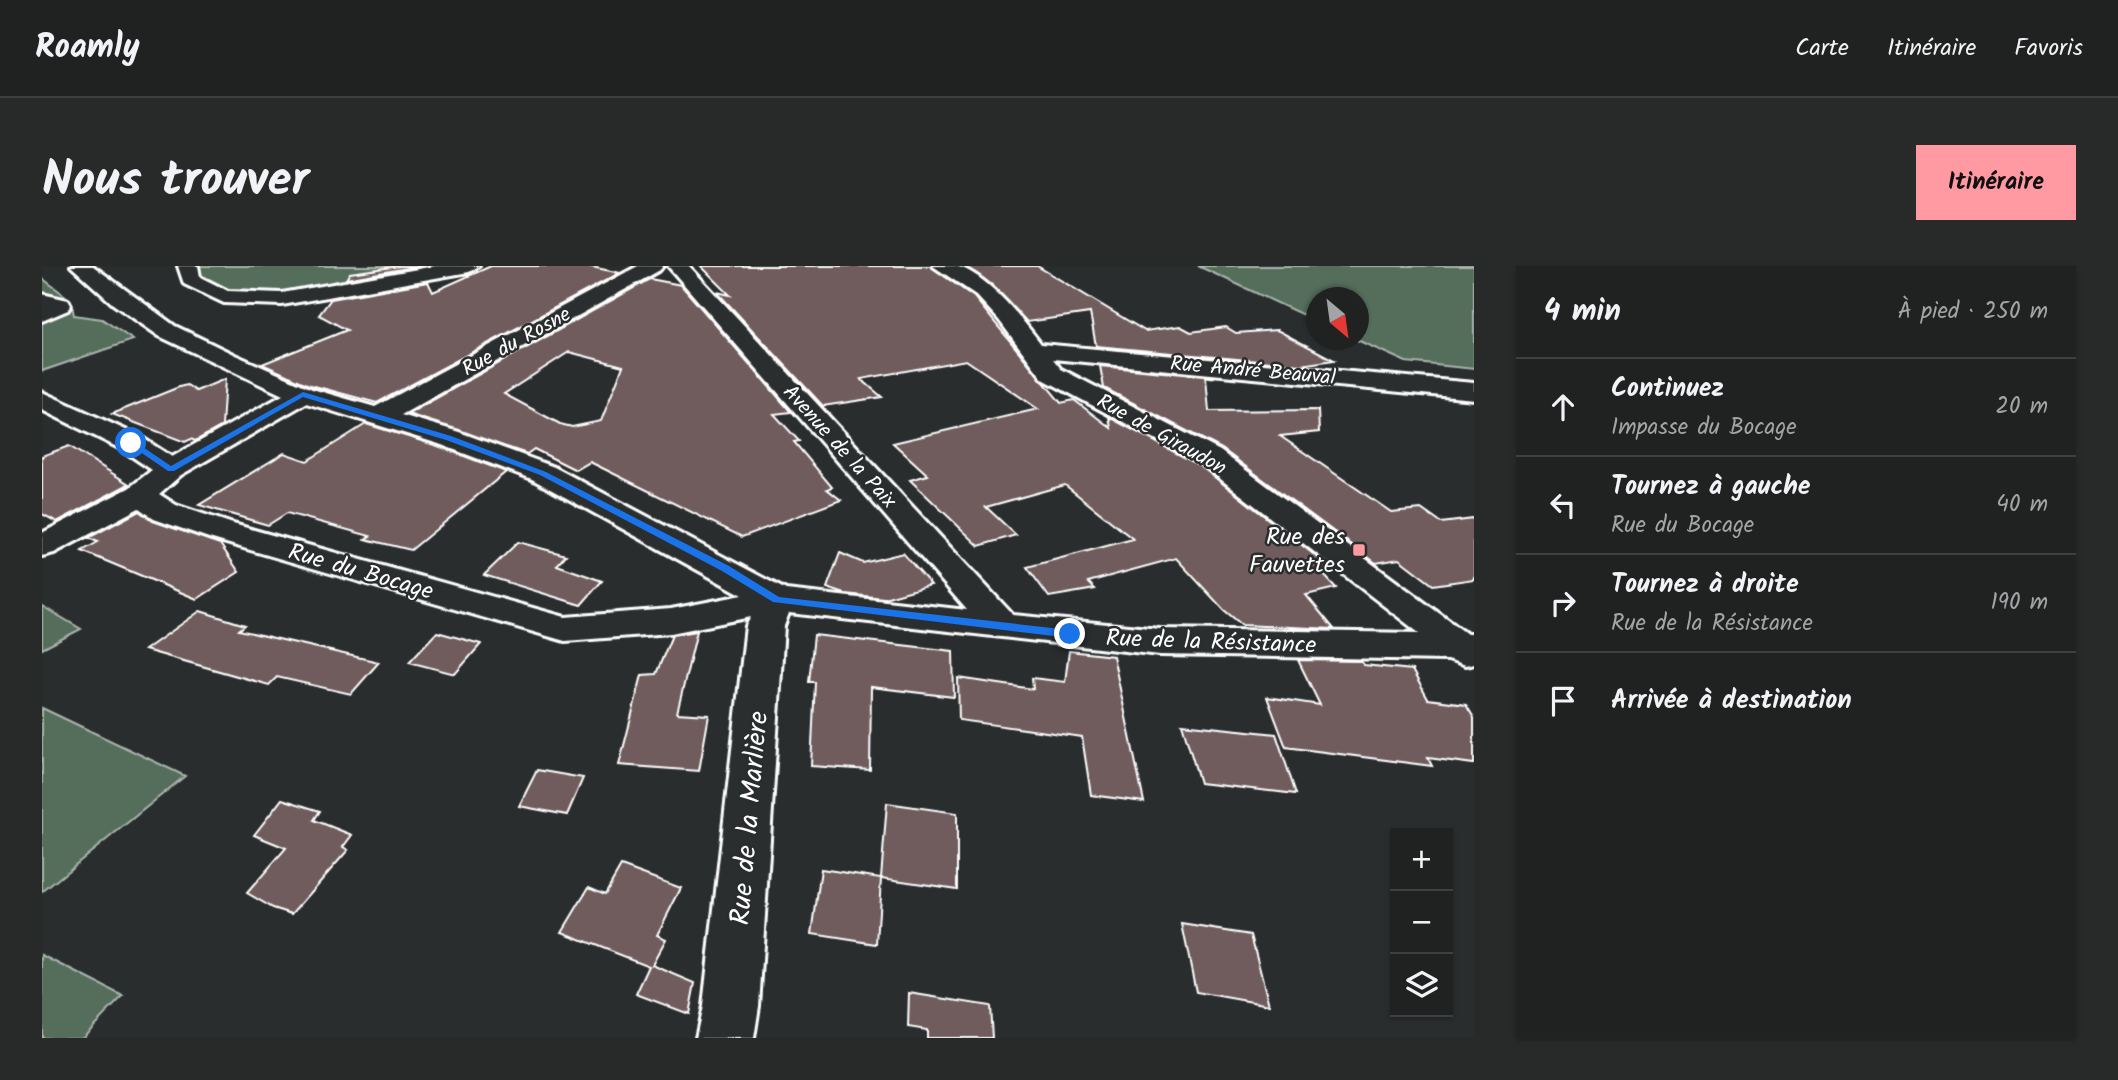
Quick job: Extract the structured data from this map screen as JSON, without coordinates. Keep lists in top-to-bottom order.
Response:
{
  "streets": {
    "street": [
      "Rue du Rosne",
      "Rue André Beauval",
      "Rue de Giraudon",
      "Avenue de la Paix",
      "Rue du Bocage",
      "Rue de la Résistance",
      "Rue de la Marlière"
    ]
  },
  "crossings": [
    ["Rue du Rosne", "Rue de la Résistance"],
    ["Rue André Beauval", "Rue de Giraudon"],
    ["Rue de Giraudon", "Rue de la Résistance"],
    ["Avenue de la Paix", "Rue de la Résistance"],
    ["Rue du Bocage", "Rue de la Résistance"],
    ["Rue du Bocage", "Rue de la Marlière"],
    ["Rue de la Résistance", "Rue de la Marlière"]
  ],
  "places": {
    "transit": ["Rue des Fauvettes"]
  },
  "north": "bottom right",
  "page": {
    "header": "Roamly",
    "nav": ["Carte", "Itinéraire", "Favoris"],
    "title": "Nous trouver",
    "buttons": "Itinéraire",
    "heading": ["4 min", "À pied · 250 m"],
    "list": [
      ["Continuez", "Impasse du Bocage", "20 m"],
      ["Tournez à gauche", "Rue du Bocage", "40 m"],
      ["Tournez à droite", "Rue de la Résistance", "190 m"],
      "Arrivée à destination"
    ],
    "map_buttons": ["+", "−"]
  }
}
